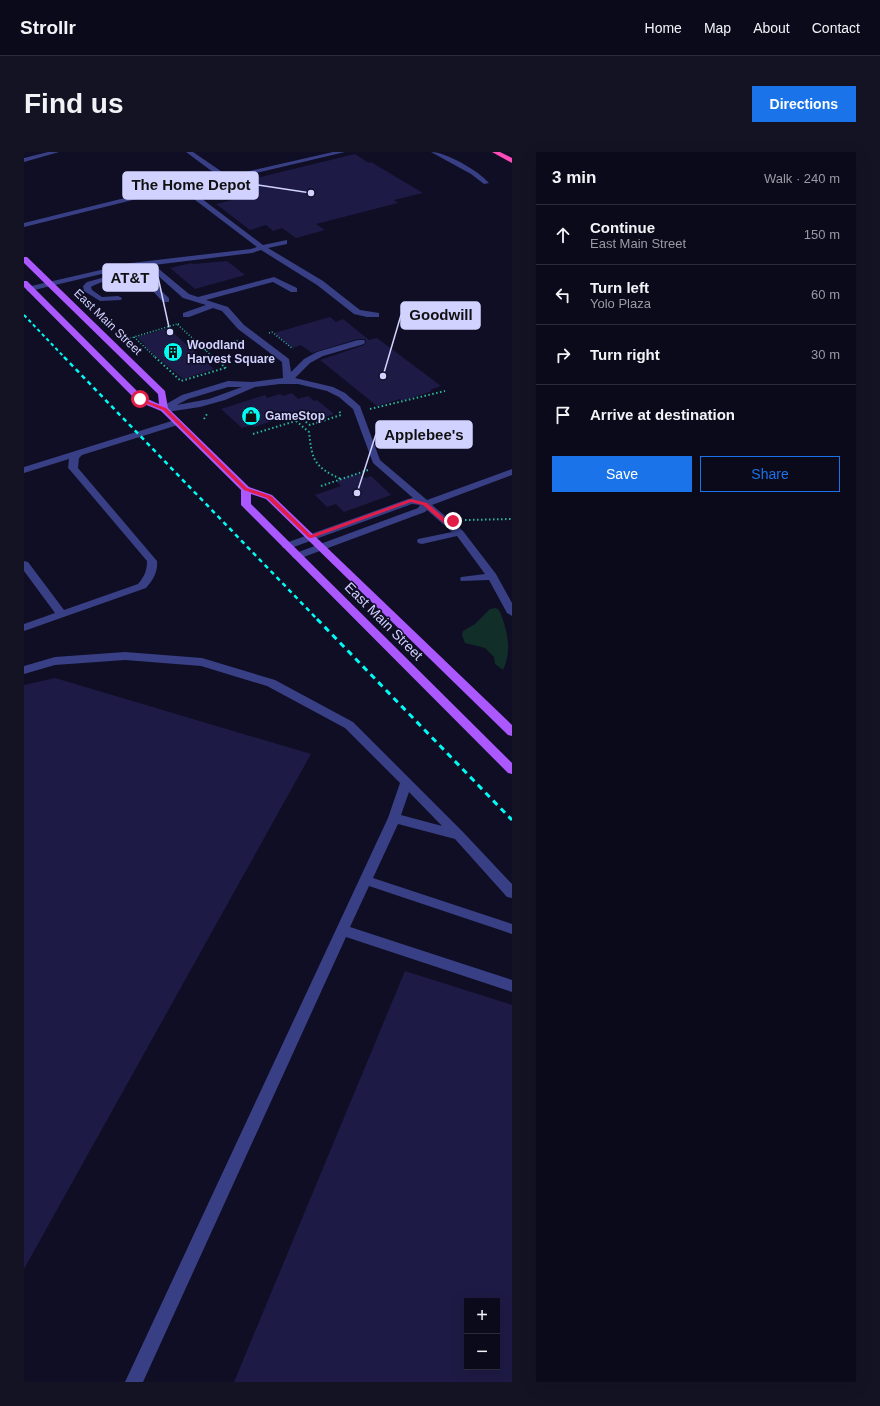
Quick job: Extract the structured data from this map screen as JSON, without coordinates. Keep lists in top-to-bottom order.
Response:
{
  "streets": {
    "main road": ["East Main Street"]
  },
  "places": {
    "other": [
      "The Home Depot",
      "AT&T",
      "Goodwill",
      "Applebee's"
    ],
    "building": ["Woodland Harvest Square"],
    "shop": ["GameStop"]
  },
  "page": {
    "header": "Strollr",
    "nav": [
      "Home",
      "Map",
      "About",
      "Contact"
    ],
    "buttons": [
      "Directions",
      ["Save", "Share"]
    ],
    "title": "Find us",
    "heading": ["3 min", "Walk · 240 m"],
    "list": [
      ["Continue", "East Main Street", "150 m"],
      ["Turn left", "Yolo Plaza", "60 m"],
      ["Turn right", "30 m"],
      "Arrive at destination"
    ],
    "map_buttons": ["+", "−"]
  }
}
